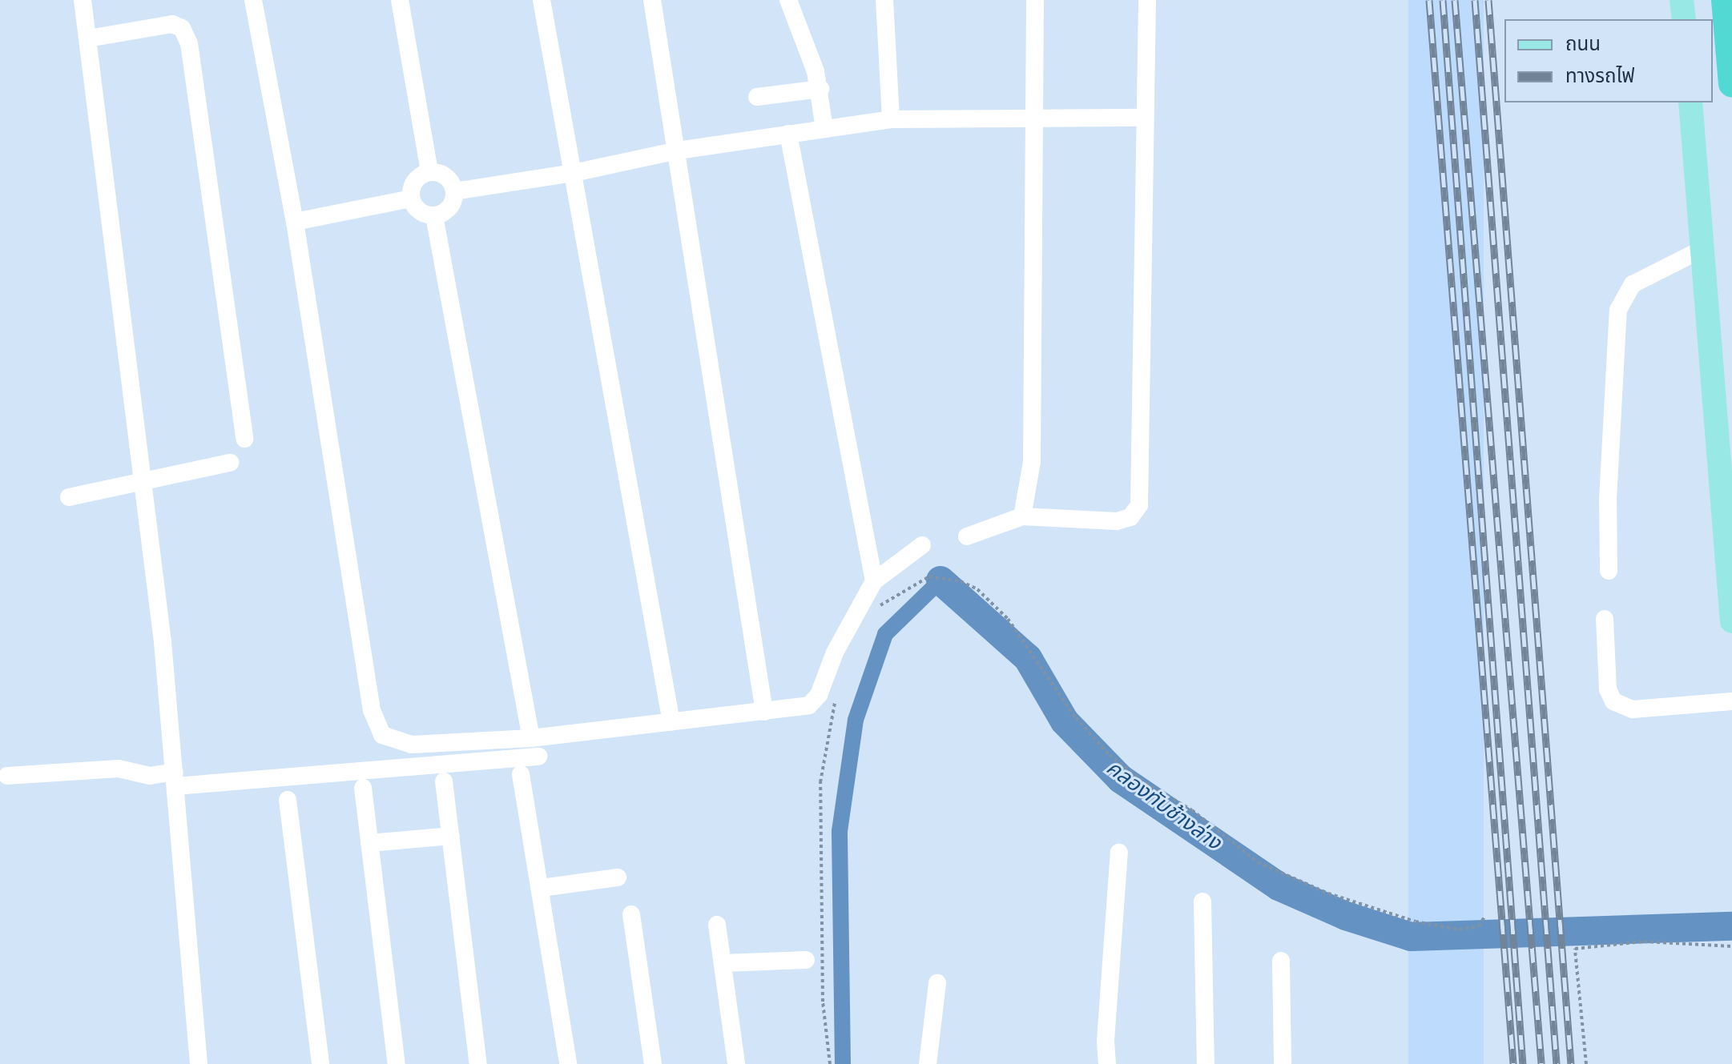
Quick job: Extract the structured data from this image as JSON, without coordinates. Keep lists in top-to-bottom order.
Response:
{
  "water": ["คลองทับช้างล่าง"],
  "legend": ["ถนน", "ทางรถไฟ"]
}
